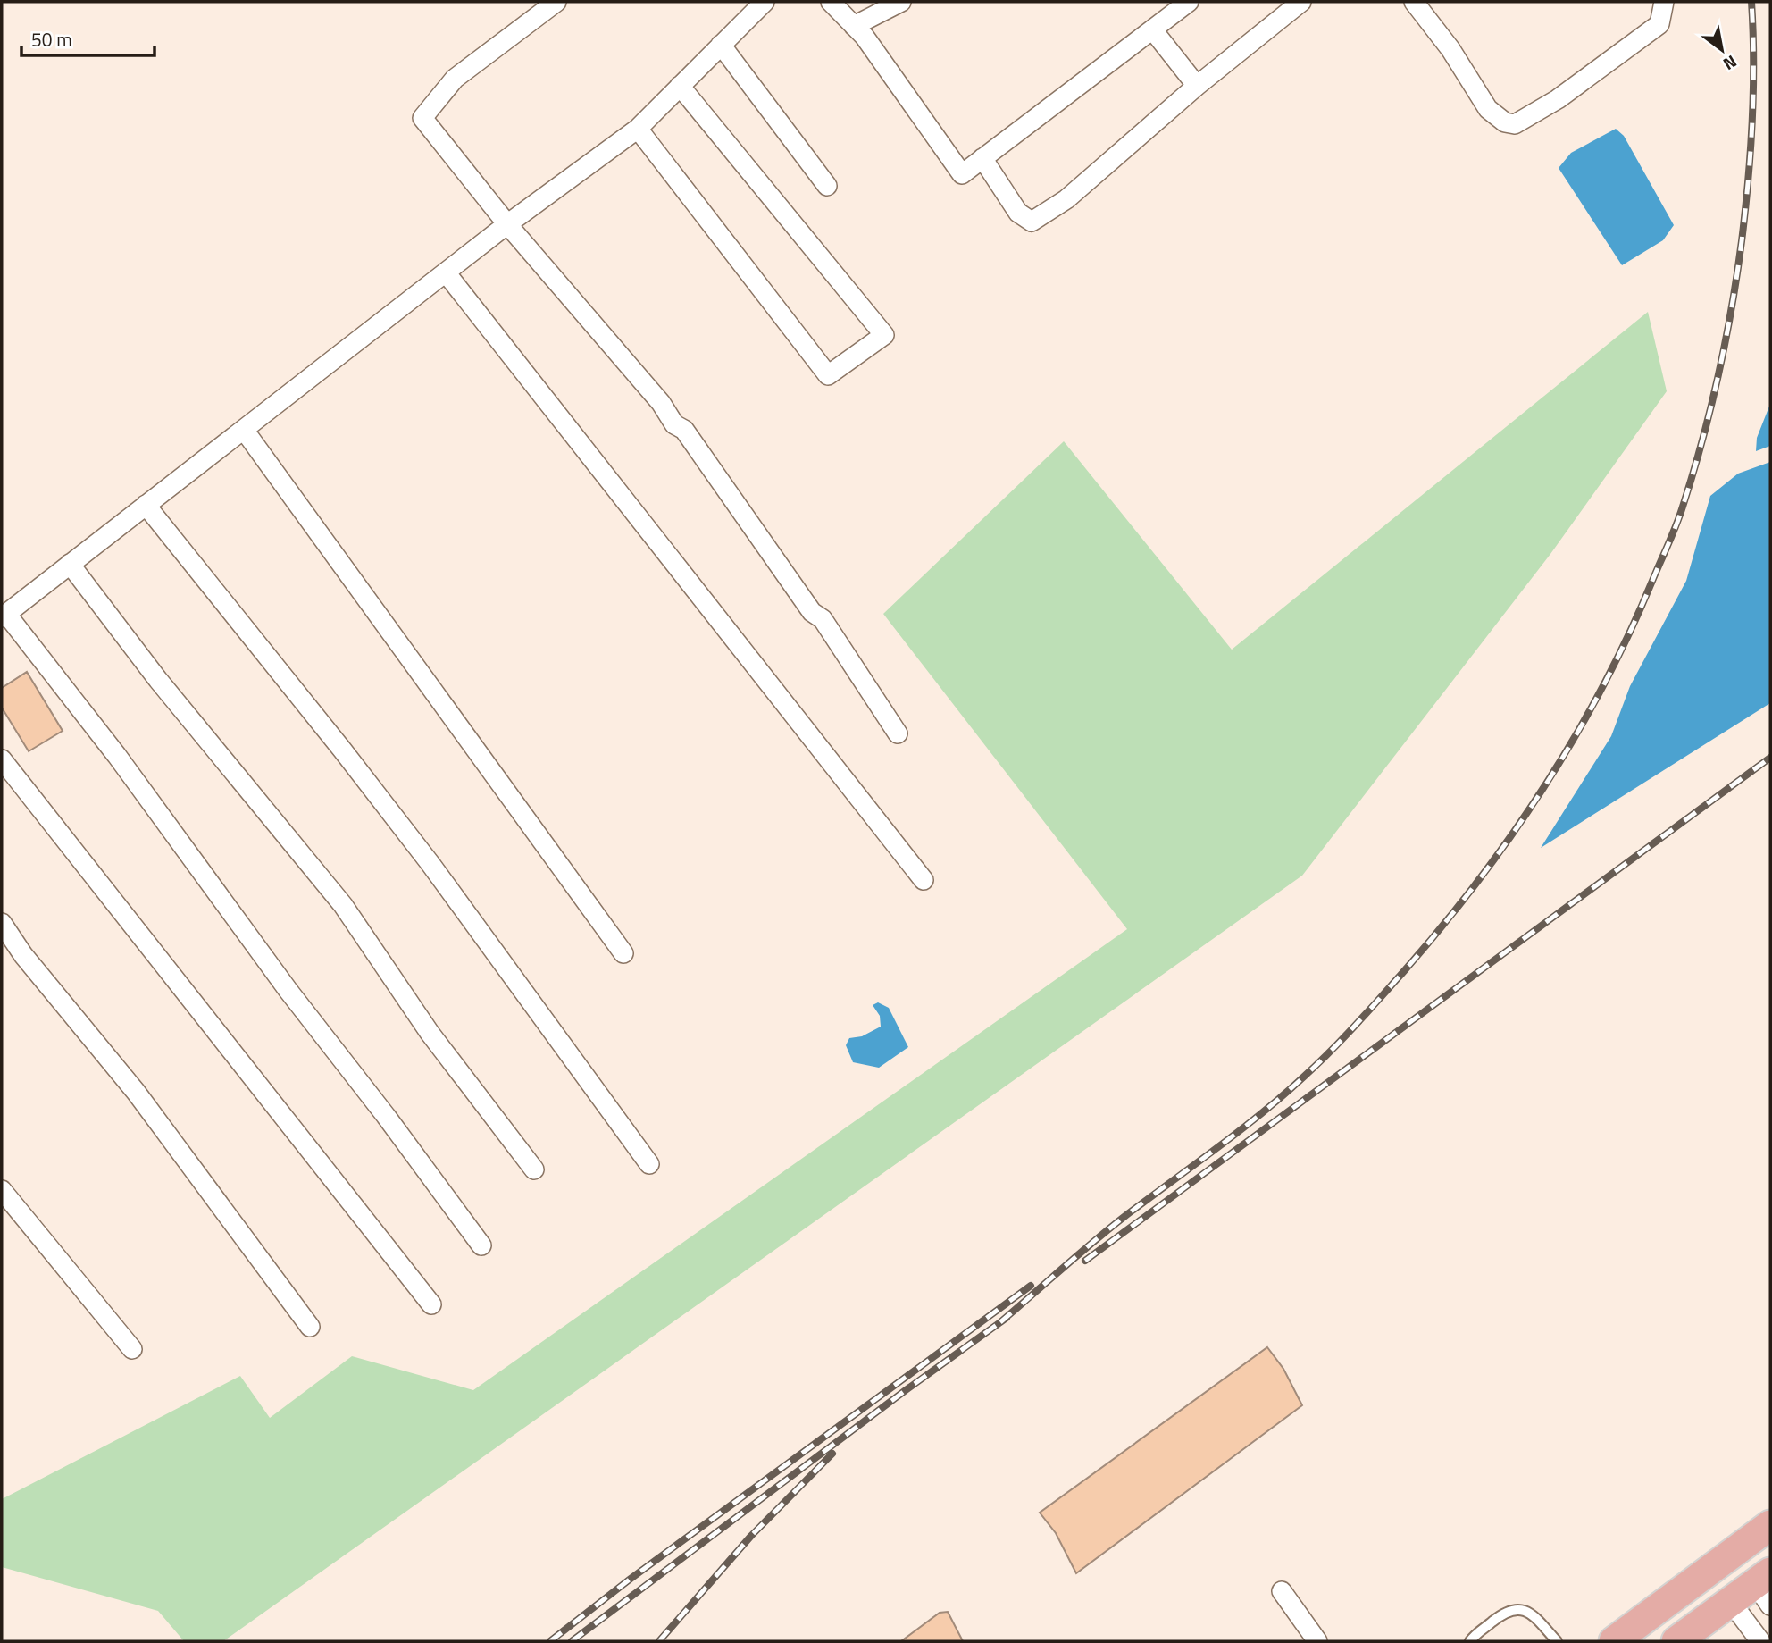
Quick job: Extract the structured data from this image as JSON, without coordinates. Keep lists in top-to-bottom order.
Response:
{
  "scale_bar": "50 m",
  "north": "bottom right"
}
